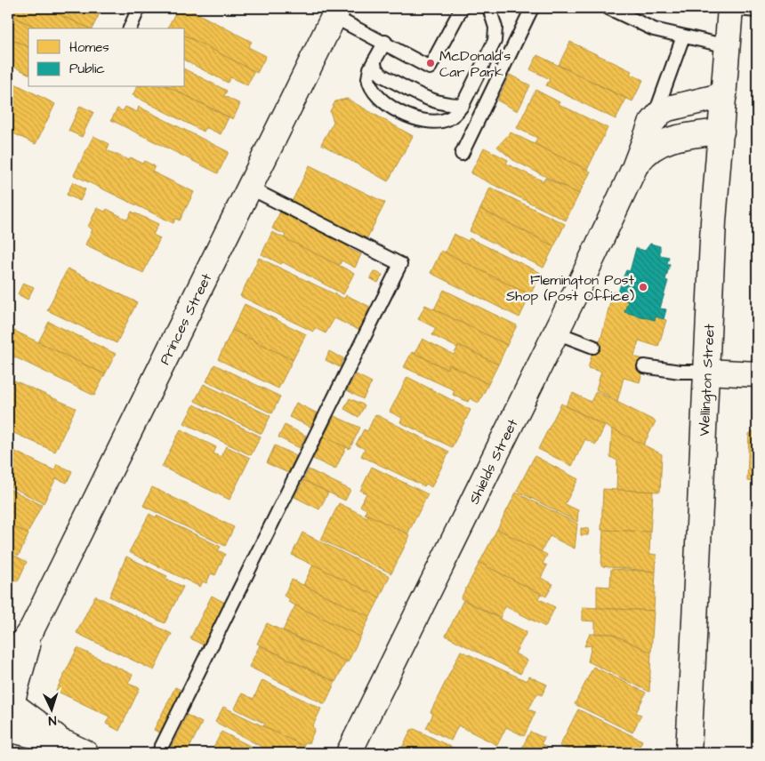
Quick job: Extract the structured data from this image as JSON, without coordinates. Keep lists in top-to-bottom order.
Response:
{
  "streets": {
    "street": ["Princes Street", "Wellington Street", "Shields Street"]
  },
  "crossings": [
    ["Wellington Street", "Shields Street"]
  ],
  "places": ["McDonald's Car Park", "Flemington Post Shop (Post Office)"],
  "legend": ["Homes", "Public"],
  "north": "bottom"
}
